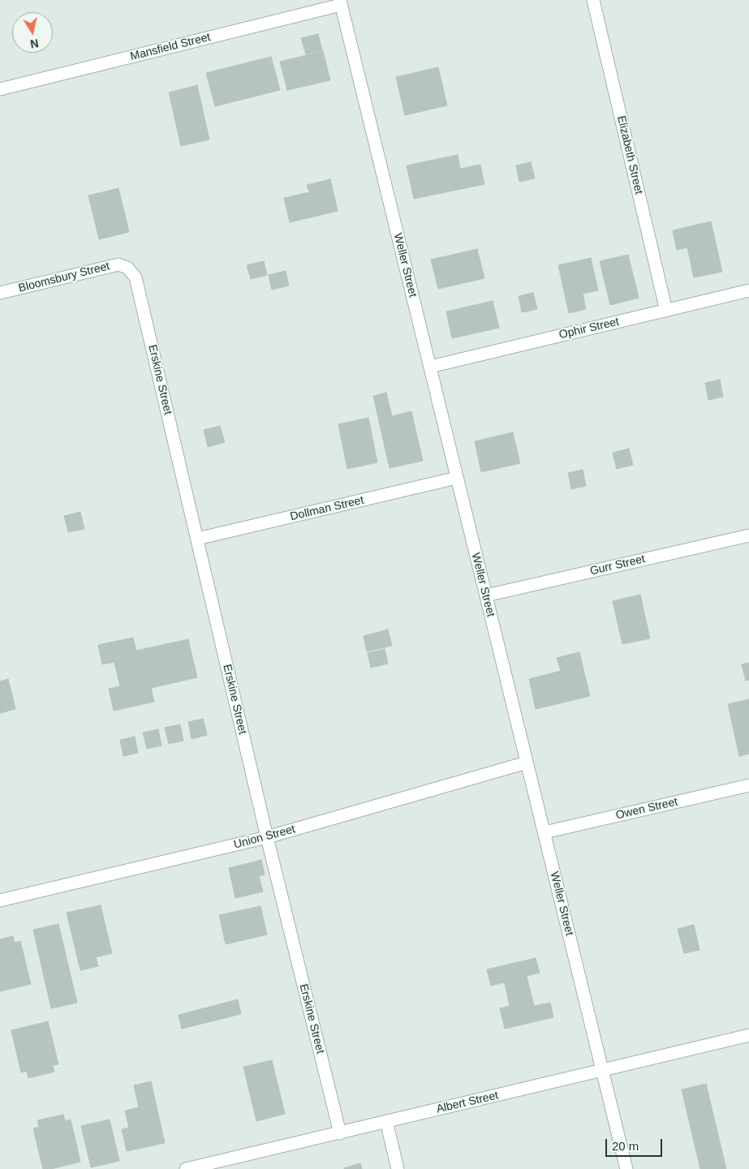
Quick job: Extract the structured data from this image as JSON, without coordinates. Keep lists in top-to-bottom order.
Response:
{
  "streets": {
    "street": [
      "Mansfield Street",
      "Elizabeth Street",
      "Weller Street",
      "Bloomsbury Street",
      "Ophir Street",
      "Erskine Street",
      "Dollman Street",
      "Gurr Street",
      "Owen Street",
      "Union Street",
      "Albert Street"
    ]
  },
  "crossings": [
    ["Mansfield Street", "Weller Street"],
    ["Elizabeth Street", "Ophir Street"],
    ["Weller Street", "Ophir Street"],
    ["Weller Street", "Dollman Street"],
    ["Weller Street", "Gurr Street"],
    ["Weller Street", "Owen Street"],
    ["Weller Street", "Union Street"],
    ["Weller Street", "Albert Street"],
    ["Bloomsbury Street", "Erskine Street"],
    ["Erskine Street", "Dollman Street"],
    ["Erskine Street", "Union Street"],
    ["Erskine Street", "Albert Street"]
  ],
  "scale_bar": "20 m",
  "north": "bottom"
}
